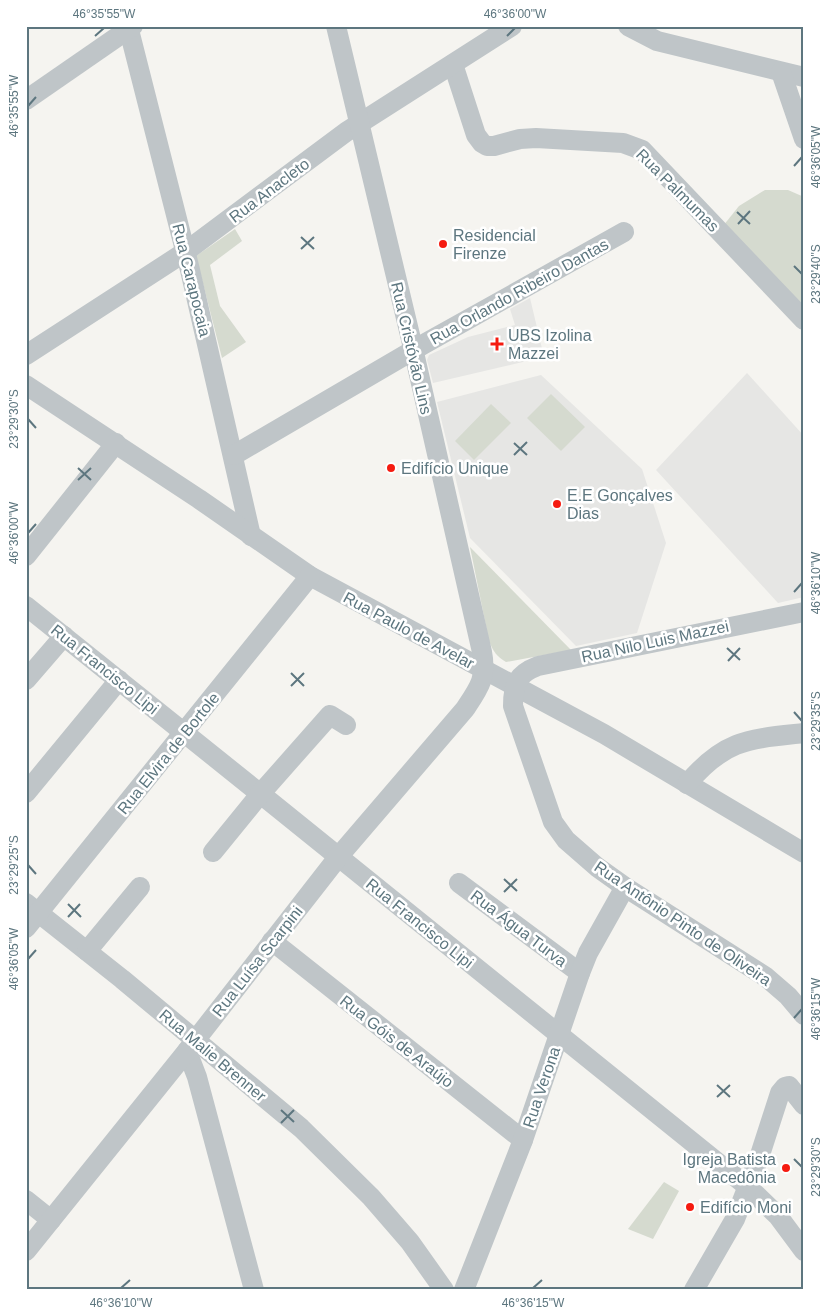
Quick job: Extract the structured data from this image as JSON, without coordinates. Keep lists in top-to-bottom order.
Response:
{
  "streets": {
    "street": [
      "Rua Anacleto",
      "Rua Palmumas",
      "Rua Carapocaia",
      "Rua Orlando Ribeiro Dantas",
      "Rua Cristóvão Lins",
      "Rua Paulo de Avelar",
      "Rua Nilo Luis Mazzei",
      "Rua Francisco Lipi",
      "Rua Elvira de Bortole",
      "Rua Antônio Pinto de Oliveira",
      "Rua Água Turva",
      "Rua Luísa Scarpini",
      "Rua Góis de Araújo",
      "Rua Malie Brenner",
      "Rua Verona"
    ]
  },
  "crossings": [
    ["Rua Anacleto", "Rua Palmumas"],
    ["Rua Anacleto", "Rua Carapocaia"],
    ["Rua Anacleto", "Rua Cristóvão Lins"],
    ["Rua Carapocaia", "Rua Orlando Ribeiro Dantas"],
    ["Rua Carapocaia", "Rua Paulo de Avelar"],
    ["Rua Orlando Ribeiro Dantas", "Rua Cristóvão Lins"],
    ["Rua Cristóvão Lins", "Rua Paulo de Avelar"],
    ["Rua Cristóvão Lins", "Rua Luísa Scarpini"],
    ["Rua Paulo de Avelar", "Rua Nilo Luis Mazzei"],
    ["Rua Paulo de Avelar", "Rua Elvira de Bortole"],
    ["Rua Paulo de Avelar", "Rua Antônio Pinto de Oliveira"],
    ["Rua Paulo de Avelar", "Rua Luísa Scarpini"],
    ["Rua Nilo Luis Mazzei", "Rua Antônio Pinto de Oliveira"],
    ["Rua Francisco Lipi", "Rua Elvira de Bortole"],
    ["Rua Francisco Lipi", "Rua Luísa Scarpini"],
    ["Rua Francisco Lipi", "Rua Verona"],
    ["Rua Elvira de Bortole", "Rua Malie Brenner"],
    ["Rua Antônio Pinto de Oliveira", "Rua Verona"],
    ["Rua Água Turva", "Rua Verona"],
    ["Rua Luísa Scarpini", "Rua Góis de Araújo"],
    ["Rua Luísa Scarpini", "Rua Malie Brenner"],
    ["Rua Góis de Araújo", "Rua Verona"]
  ],
  "places": {
    "other": [
      "Residencial Firenze",
      "Edifício Unique",
      "E.E Gonçalves Dias",
      "Igreja Batista Macedônia",
      "Edifício Moni"
    ],
    "health": ["UBS Izolina Mazzei"]
  },
  "coordinates": [
    "46°35'55\"W",
    "46°36'00\"W",
    "46°36'05\"W",
    "23°29'40\"S",
    "23°29'30\"S",
    "46°36'10\"W",
    "23°29'35\"S",
    "23°29'25\"S",
    "46°36'15\"W"
  ]
}
